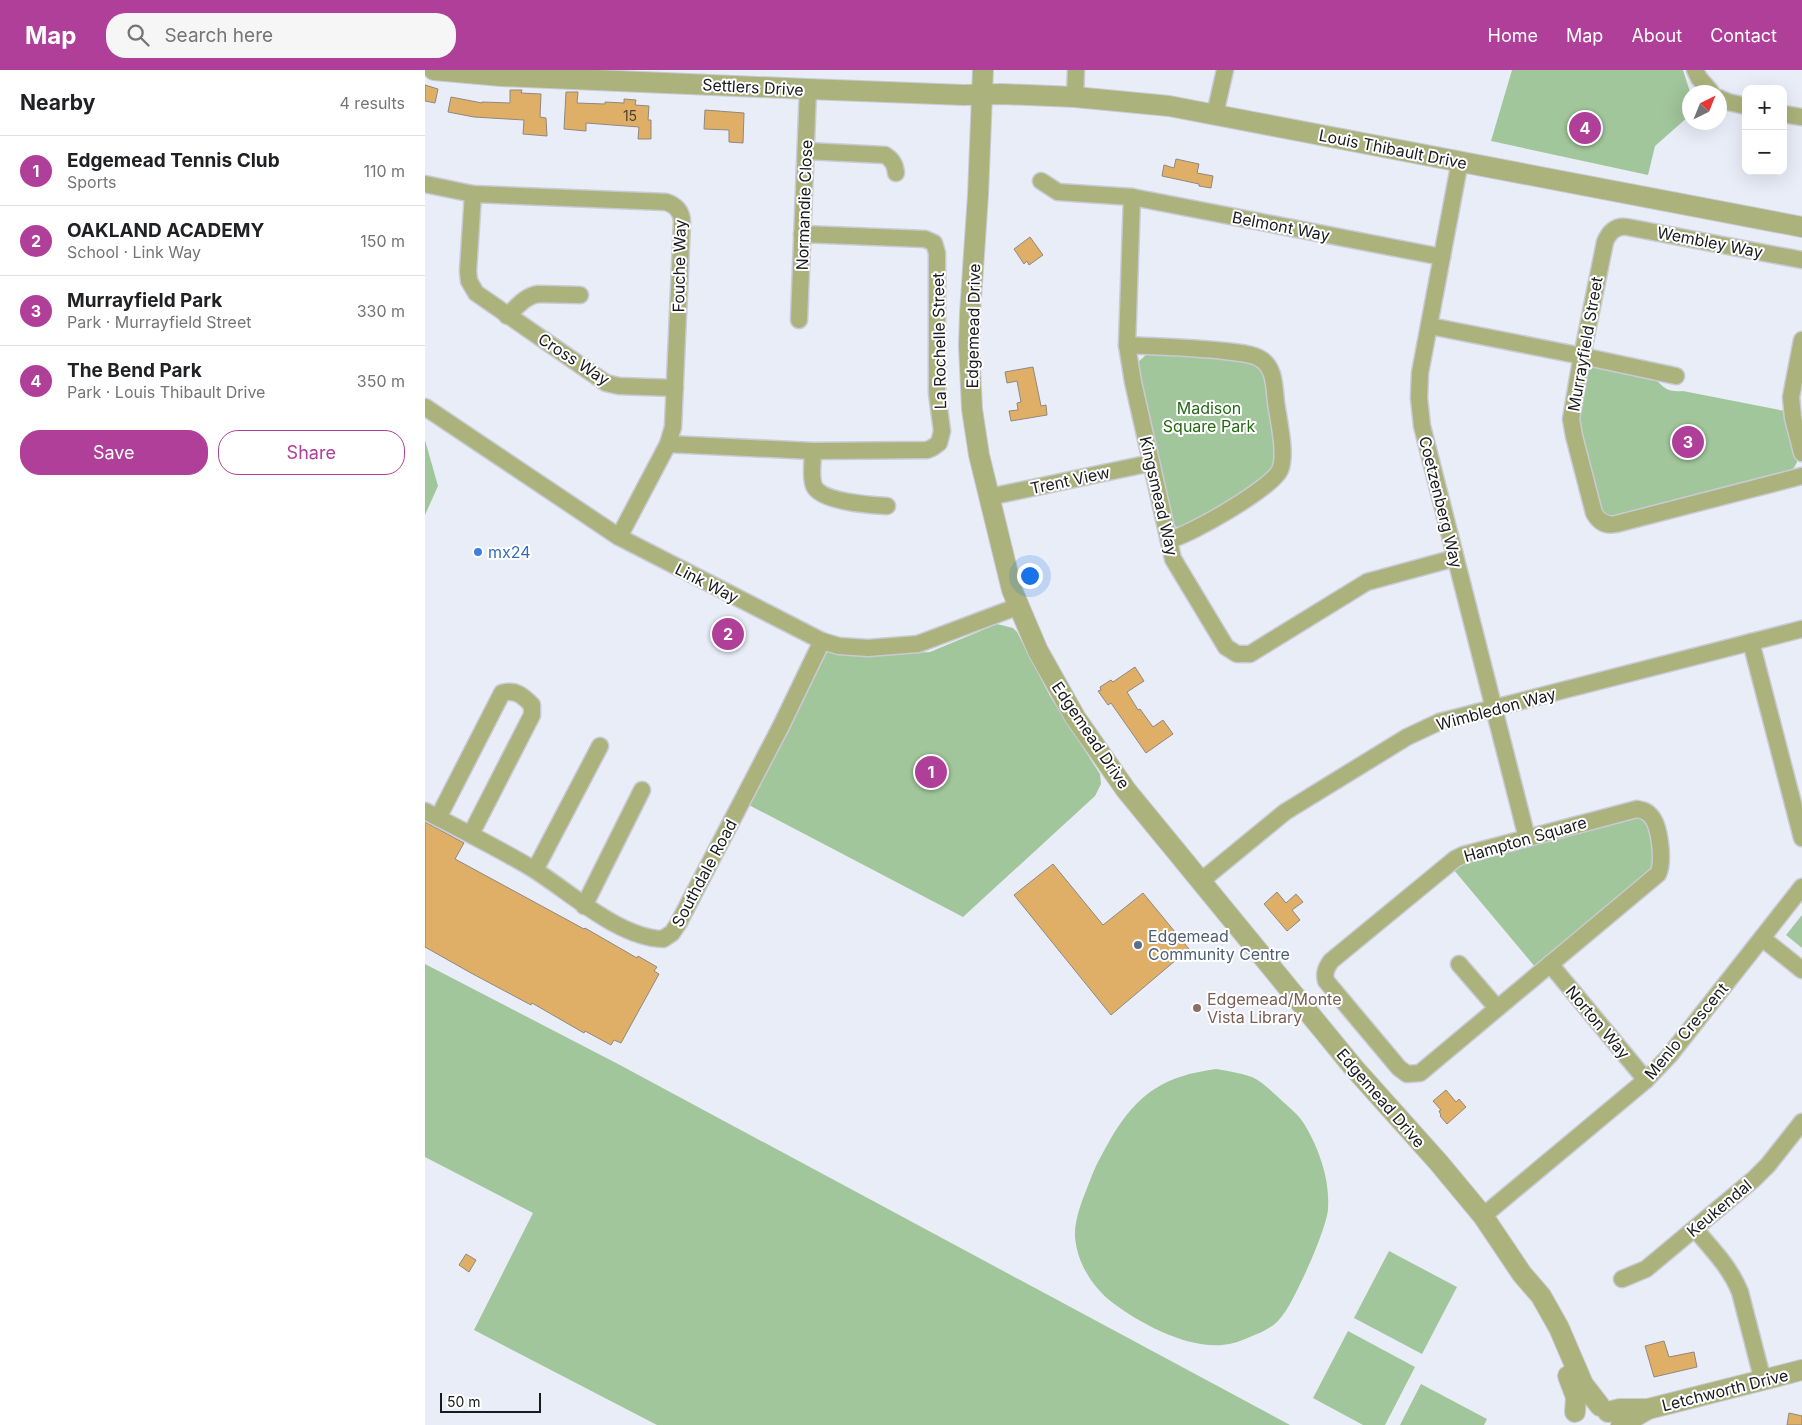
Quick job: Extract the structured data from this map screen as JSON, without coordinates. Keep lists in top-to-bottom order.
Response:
{
  "streets": {
    "street": [
      "Settlers Drive",
      "Louis Thibault Drive",
      "Normandie Close",
      "Belmont Way",
      "Wembley Way",
      "Fouche Way",
      "Edgemead Drive",
      "La Rochelle Street",
      "Murrayfield Street",
      "Cross Way",
      "Trent View",
      "Kingsmead Way",
      "Coetzenberg Way",
      "Link Way",
      "Wimbledon Way",
      "Hampton Square",
      "Southdale Road",
      "Norton Way",
      "Menlo Crescent",
      "Keukendal",
      "Letchworth Drive"
    ]
  },
  "crossings": [
    ["Settlers Drive", "Louis Thibault Drive"],
    ["Settlers Drive", "Normandie Close"],
    ["Settlers Drive", "Edgemead Drive"],
    ["Louis Thibault Drive", "Edgemead Drive"],
    ["Louis Thibault Drive", "Coetzenberg Way"],
    ["Normandie Close", "La Rochelle Street"],
    ["Belmont Way", "Kingsmead Way"],
    ["Belmont Way", "Coetzenberg Way"],
    ["Wembley Way", "Murrayfield Street"],
    ["Fouche Way", "La Rochelle Street"],
    ["Fouche Way", "Cross Way"],
    ["Fouche Way", "Link Way"],
    ["Edgemead Drive", "Trent View"],
    ["Edgemead Drive", "Link Way"],
    ["Edgemead Drive", "Wimbledon Way"],
    ["Edgemead Drive", "Menlo Crescent"],
    ["Edgemead Drive", "Letchworth Drive"],
    ["Trent View", "Kingsmead Way"],
    ["Kingsmead Way", "Coetzenberg Way"],
    ["Coetzenberg Way", "Wimbledon Way"],
    ["Coetzenberg Way", "Hampton Square"],
    ["Link Way", "Southdale Road"],
    ["Hampton Square", "Norton Way"],
    ["Norton Way", "Menlo Crescent"]
  ],
  "parks": ["Madison Square Park"],
  "places": ["mx24", "Edgemead Community Centre", "Edgemead/Monte Vista Library"],
  "house_numbers": ["15"],
  "scale_bar": "50 m",
  "north": "top right",
  "page": {
    "header": "Map",
    "search": "Search here",
    "nav": [
      "Home",
      "Map",
      "About",
      "Contact"
    ],
    "heading": ["Nearby", "4 results"],
    "map_buttons": ["+", "−"],
    "pins": [
      "4",
      "3",
      "2",
      "1"
    ],
    "list": [
      {
        "mark": "1",
        "name": "Edgemead Tennis Club",
        "note": "Sports",
        "value": "110 m"
      },
      {
        "mark": "2",
        "name": "OAKLAND ACADEMY",
        "note": "School · Link Way",
        "value": "150 m"
      },
      {
        "mark": "3",
        "name": "Murrayfield Park",
        "note": "Park · Murrayfield Street",
        "value": "330 m"
      },
      {
        "mark": "4",
        "name": "The Bend Park",
        "note": "Park · Louis Thibault Drive",
        "value": "350 m"
      }
    ],
    "buttons": ["Save", "Share"],
    "scale": "50 m"
  }
}
